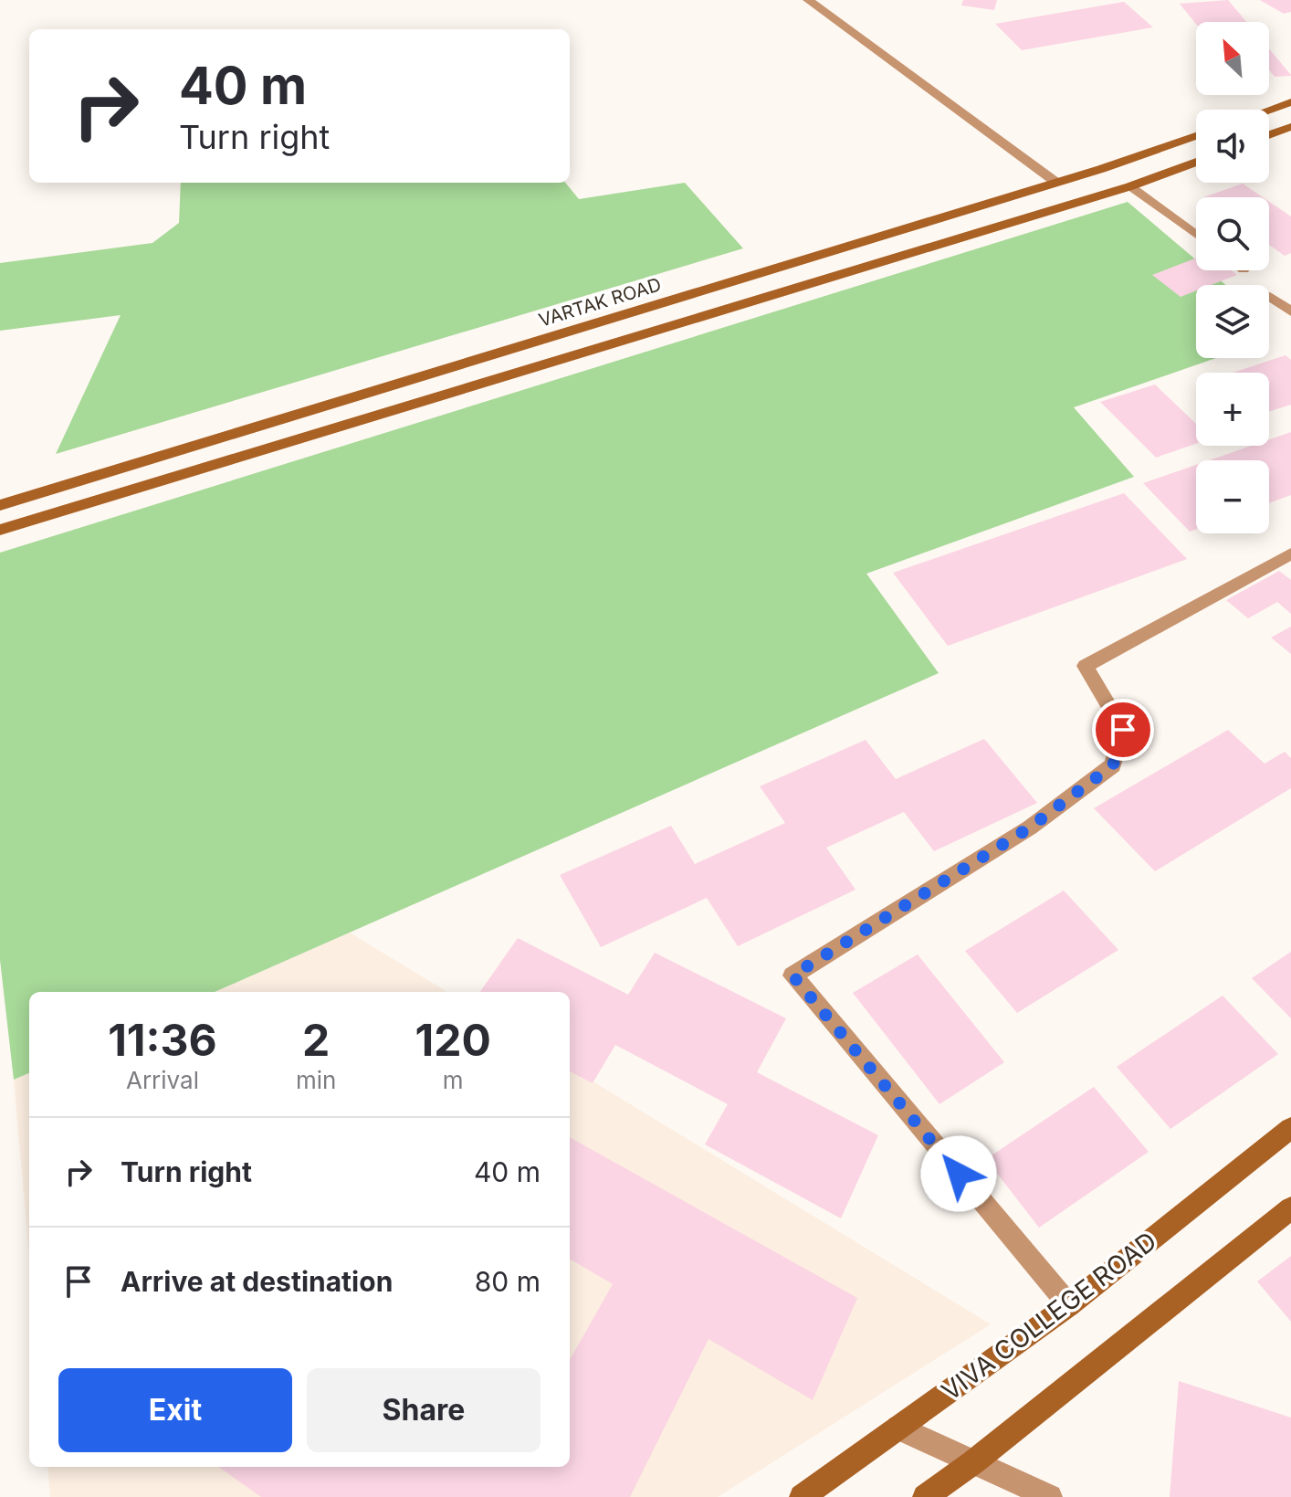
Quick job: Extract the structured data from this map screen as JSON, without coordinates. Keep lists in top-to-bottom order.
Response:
{
  "streets": {
    "street": ["VARTAK ROAD", "VIVA COLLEGE ROAD"]
  },
  "north": "top left",
  "page": {
    "map_buttons": ["+", "−"],
    "turn": ["40 m", "Turn right"],
    "eta": [
      "11:36",
      "Arrival",
      "2",
      "min",
      "120",
      "m"
    ],
    "list": [
      {
        "name": "Turn right",
        "value": "40 m"
      },
      {
        "name": "Arrive at destination",
        "value": "80 m"
      }
    ],
    "buttons": ["Exit", "Share"]
  }
}
